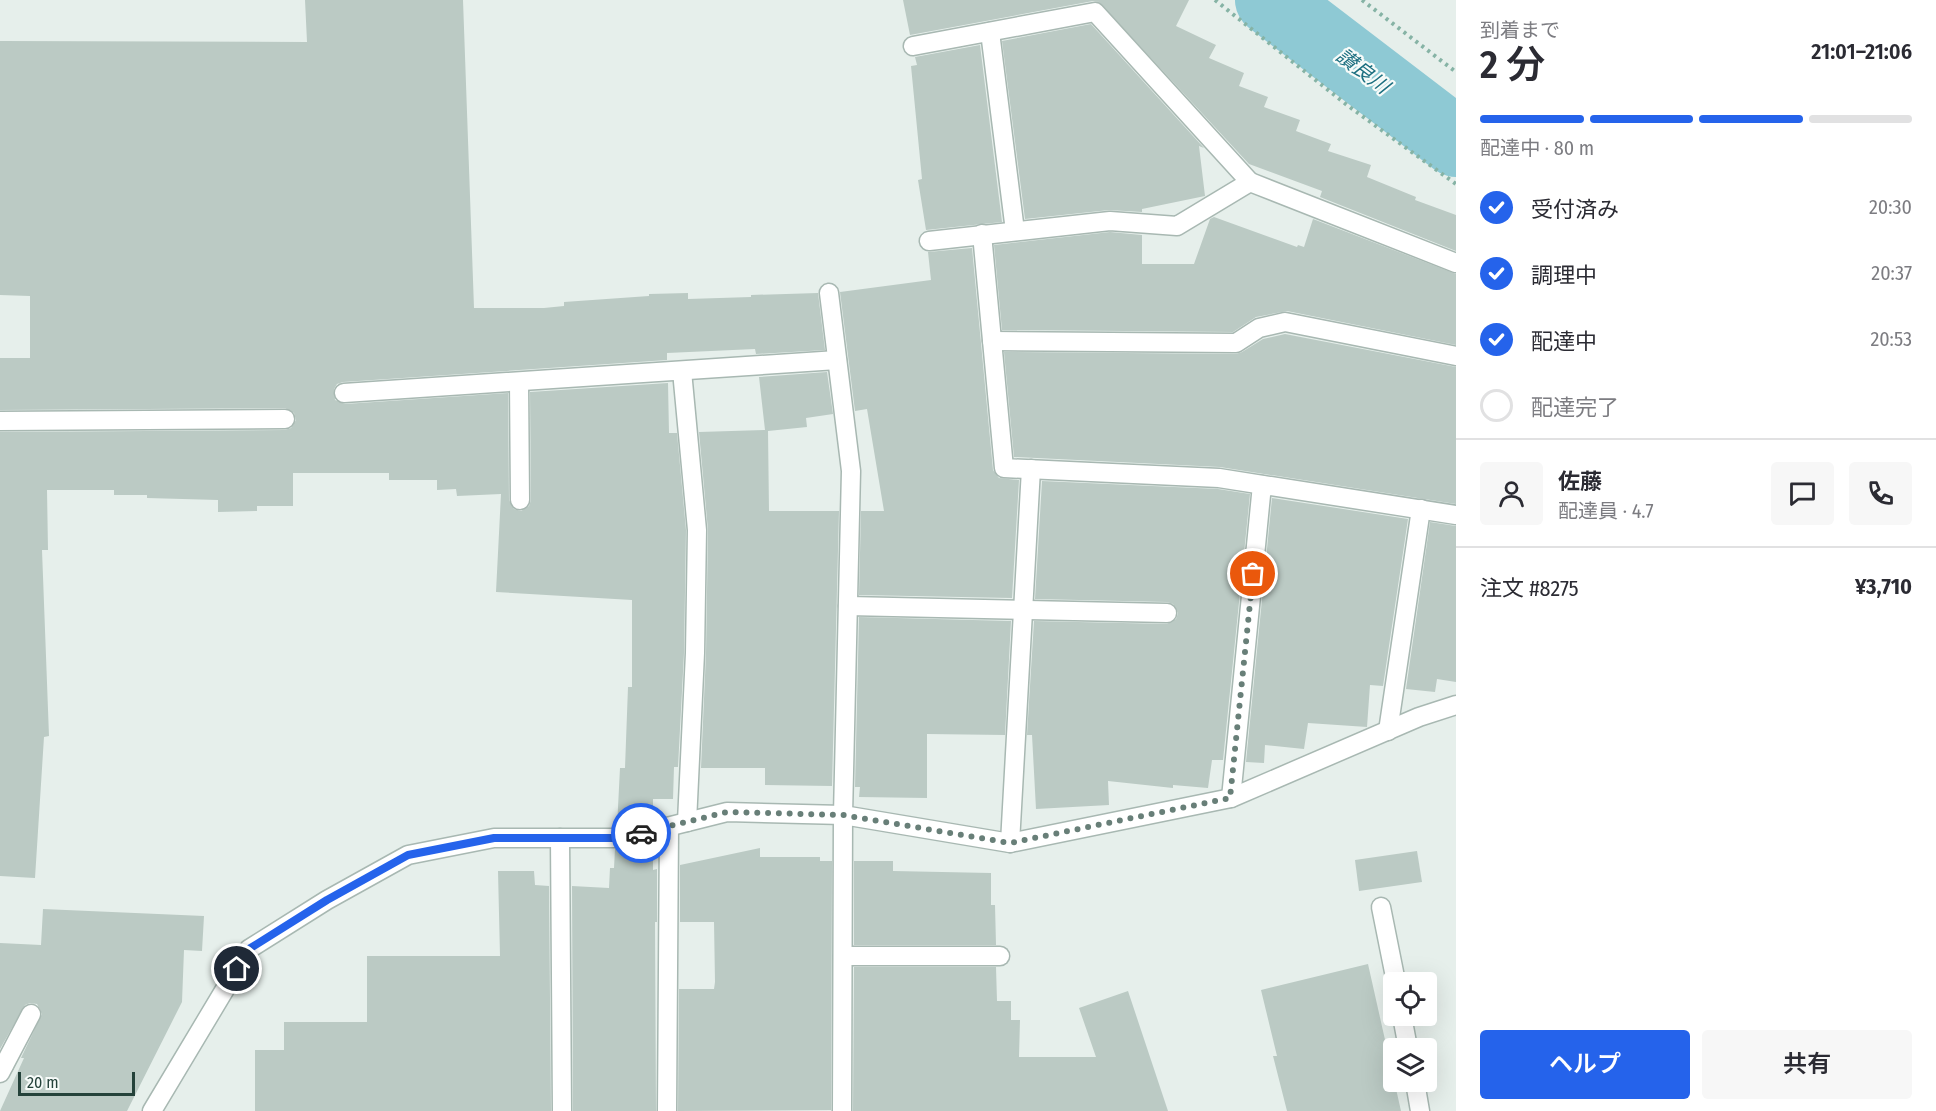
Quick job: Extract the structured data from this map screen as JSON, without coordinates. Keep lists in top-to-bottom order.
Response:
{
  "water": ["讃良川"],
  "scale_bar": "20 m",
  "page": {
    "heading": ["2 分", "到着まで", "21:01–21:06"],
    "panel": [
      "佐藤",
      "配達員 · 4.7",
      "注文 #8275",
      "¥3,710"
    ],
    "bar": "配達中 · 80 m",
    "list": [
      ["受付済み", "20:30"],
      ["調理中", "20:37"],
      ["配達中", "20:53"],
      "配達完了"
    ],
    "buttons": ["ヘルプ", "共有"],
    "scale": "20 m"
  }
}
